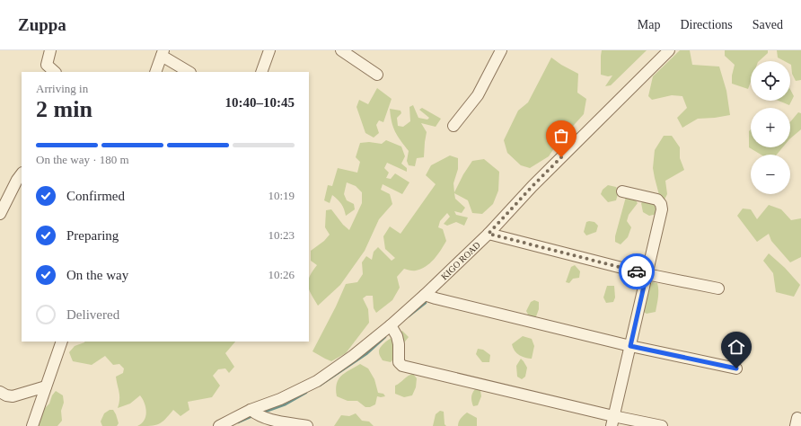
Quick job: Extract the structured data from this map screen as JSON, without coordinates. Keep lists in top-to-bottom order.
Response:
{
  "streets": {
    "street": ["KIGO ROAD"]
  },
  "page": {
    "header": "Zuppa",
    "nav": ["Map", "Directions", "Saved"],
    "map_buttons": ["+", "−"],
    "heading": ["2 min", "Arriving in", "10:40–10:45"],
    "bar": "On the way · 180 m",
    "list": [
      ["Confirmed", "10:19"],
      ["Preparing", "10:23"],
      ["On the way", "10:26"],
      "Delivered"
    ]
  }
}
